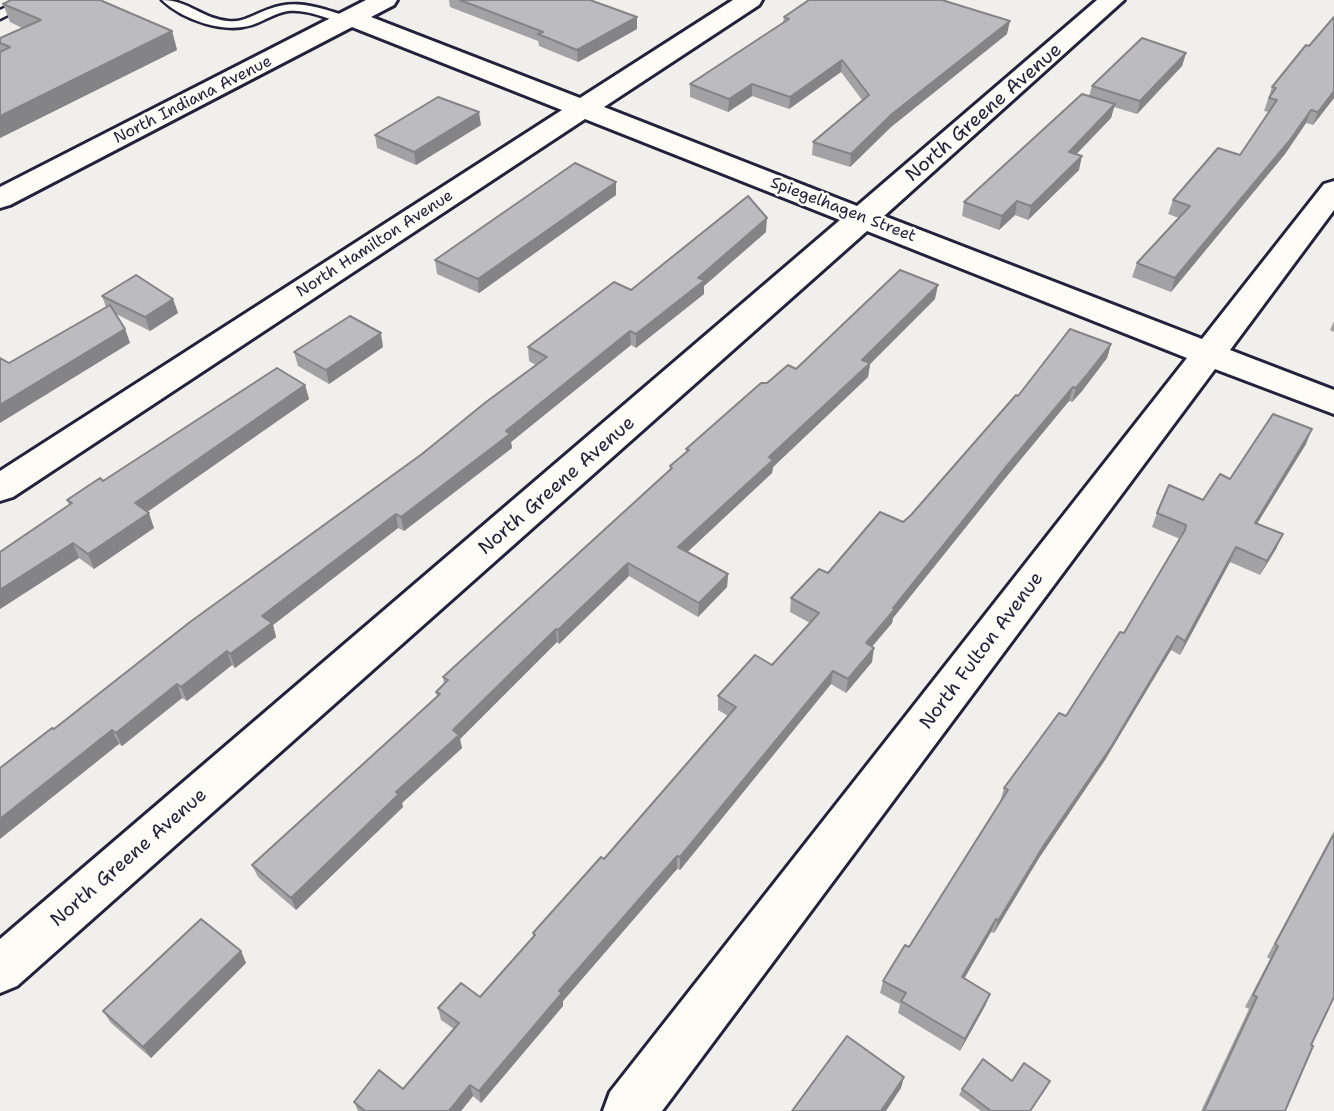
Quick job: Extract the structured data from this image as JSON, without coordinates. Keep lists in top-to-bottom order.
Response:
{
  "streets": {
    "street": [
      "North Indiana Avenue",
      "North Greene Avenue",
      "Spiegelhagen Street",
      "North Hamilton Avenue",
      "North Fulton Avenue"
    ]
  },
  "crossings": [
    ["North Indiana Avenue", "Spiegelhagen Street"],
    ["North Greene Avenue", "Spiegelhagen Street"],
    ["Spiegelhagen Street", "North Hamilton Avenue"],
    ["Spiegelhagen Street", "North Fulton Avenue"]
  ]
}
